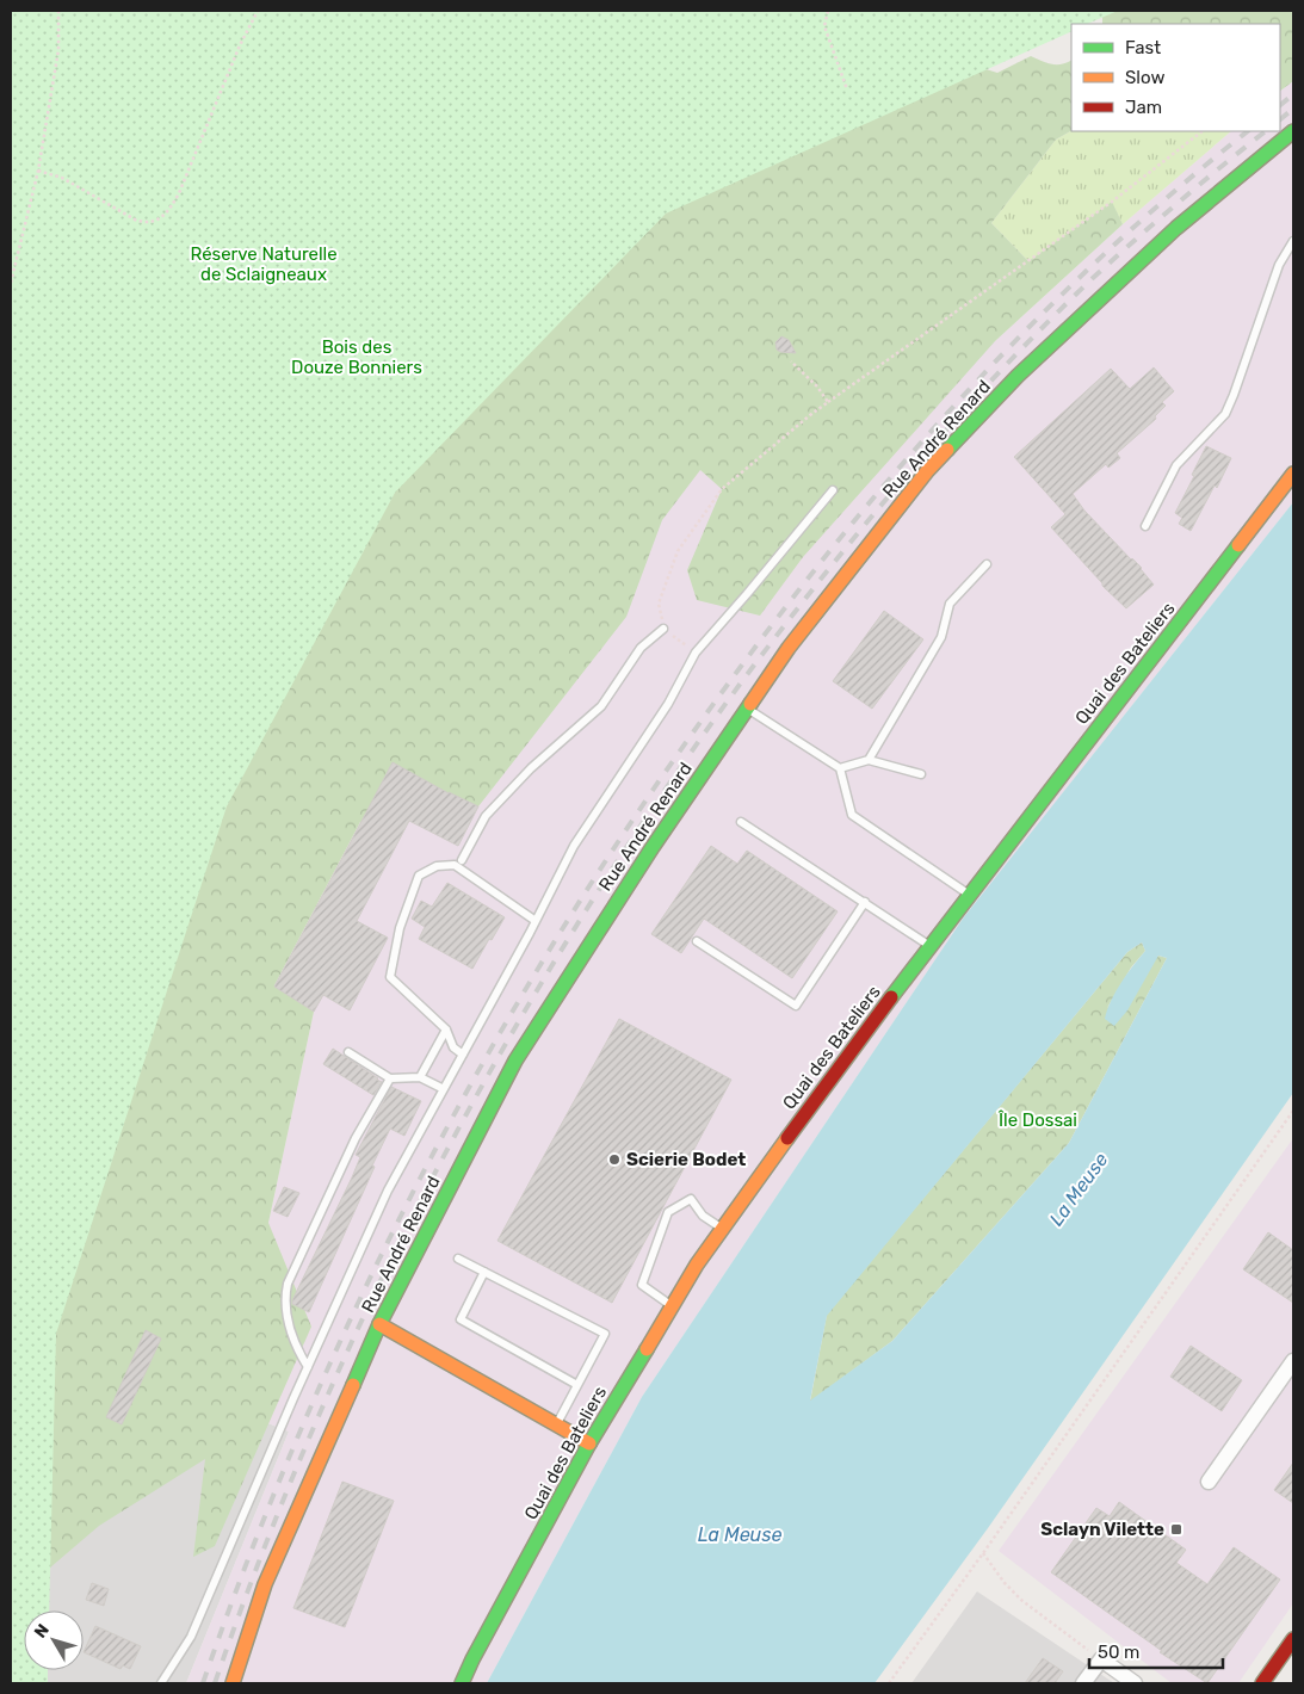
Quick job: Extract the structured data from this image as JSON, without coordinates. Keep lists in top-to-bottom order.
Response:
{
  "streets": {
    "street": ["Rue André Renard", "Quai des Bateliers"]
  },
  "water": ["La Meuse"],
  "parks": ["Réserve Naturelle de Sclaigneaux", "Bois des Douze Bonniers", "Île Dossai"],
  "places": {
    "other": ["Scierie Bodet"],
    "transit": ["Sclayn Vilette"]
  },
  "legend": ["Fast", "Slow", "Jam"],
  "scale_bar": "50 m",
  "north": "top left"
}
